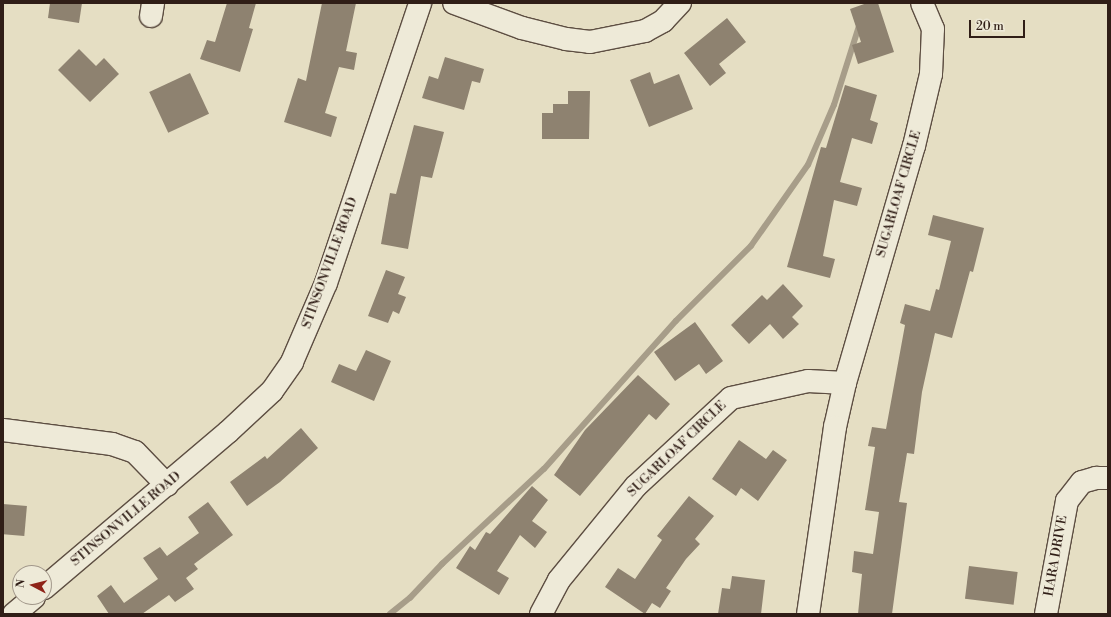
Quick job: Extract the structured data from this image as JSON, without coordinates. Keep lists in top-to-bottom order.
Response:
{
  "streets": {
    "street": ["SUGARLOAF CIRCLE", "STINSONVILLE ROAD", "HARA DRIVE"]
  },
  "scale_bar": "20 m",
  "north": "left"
}
